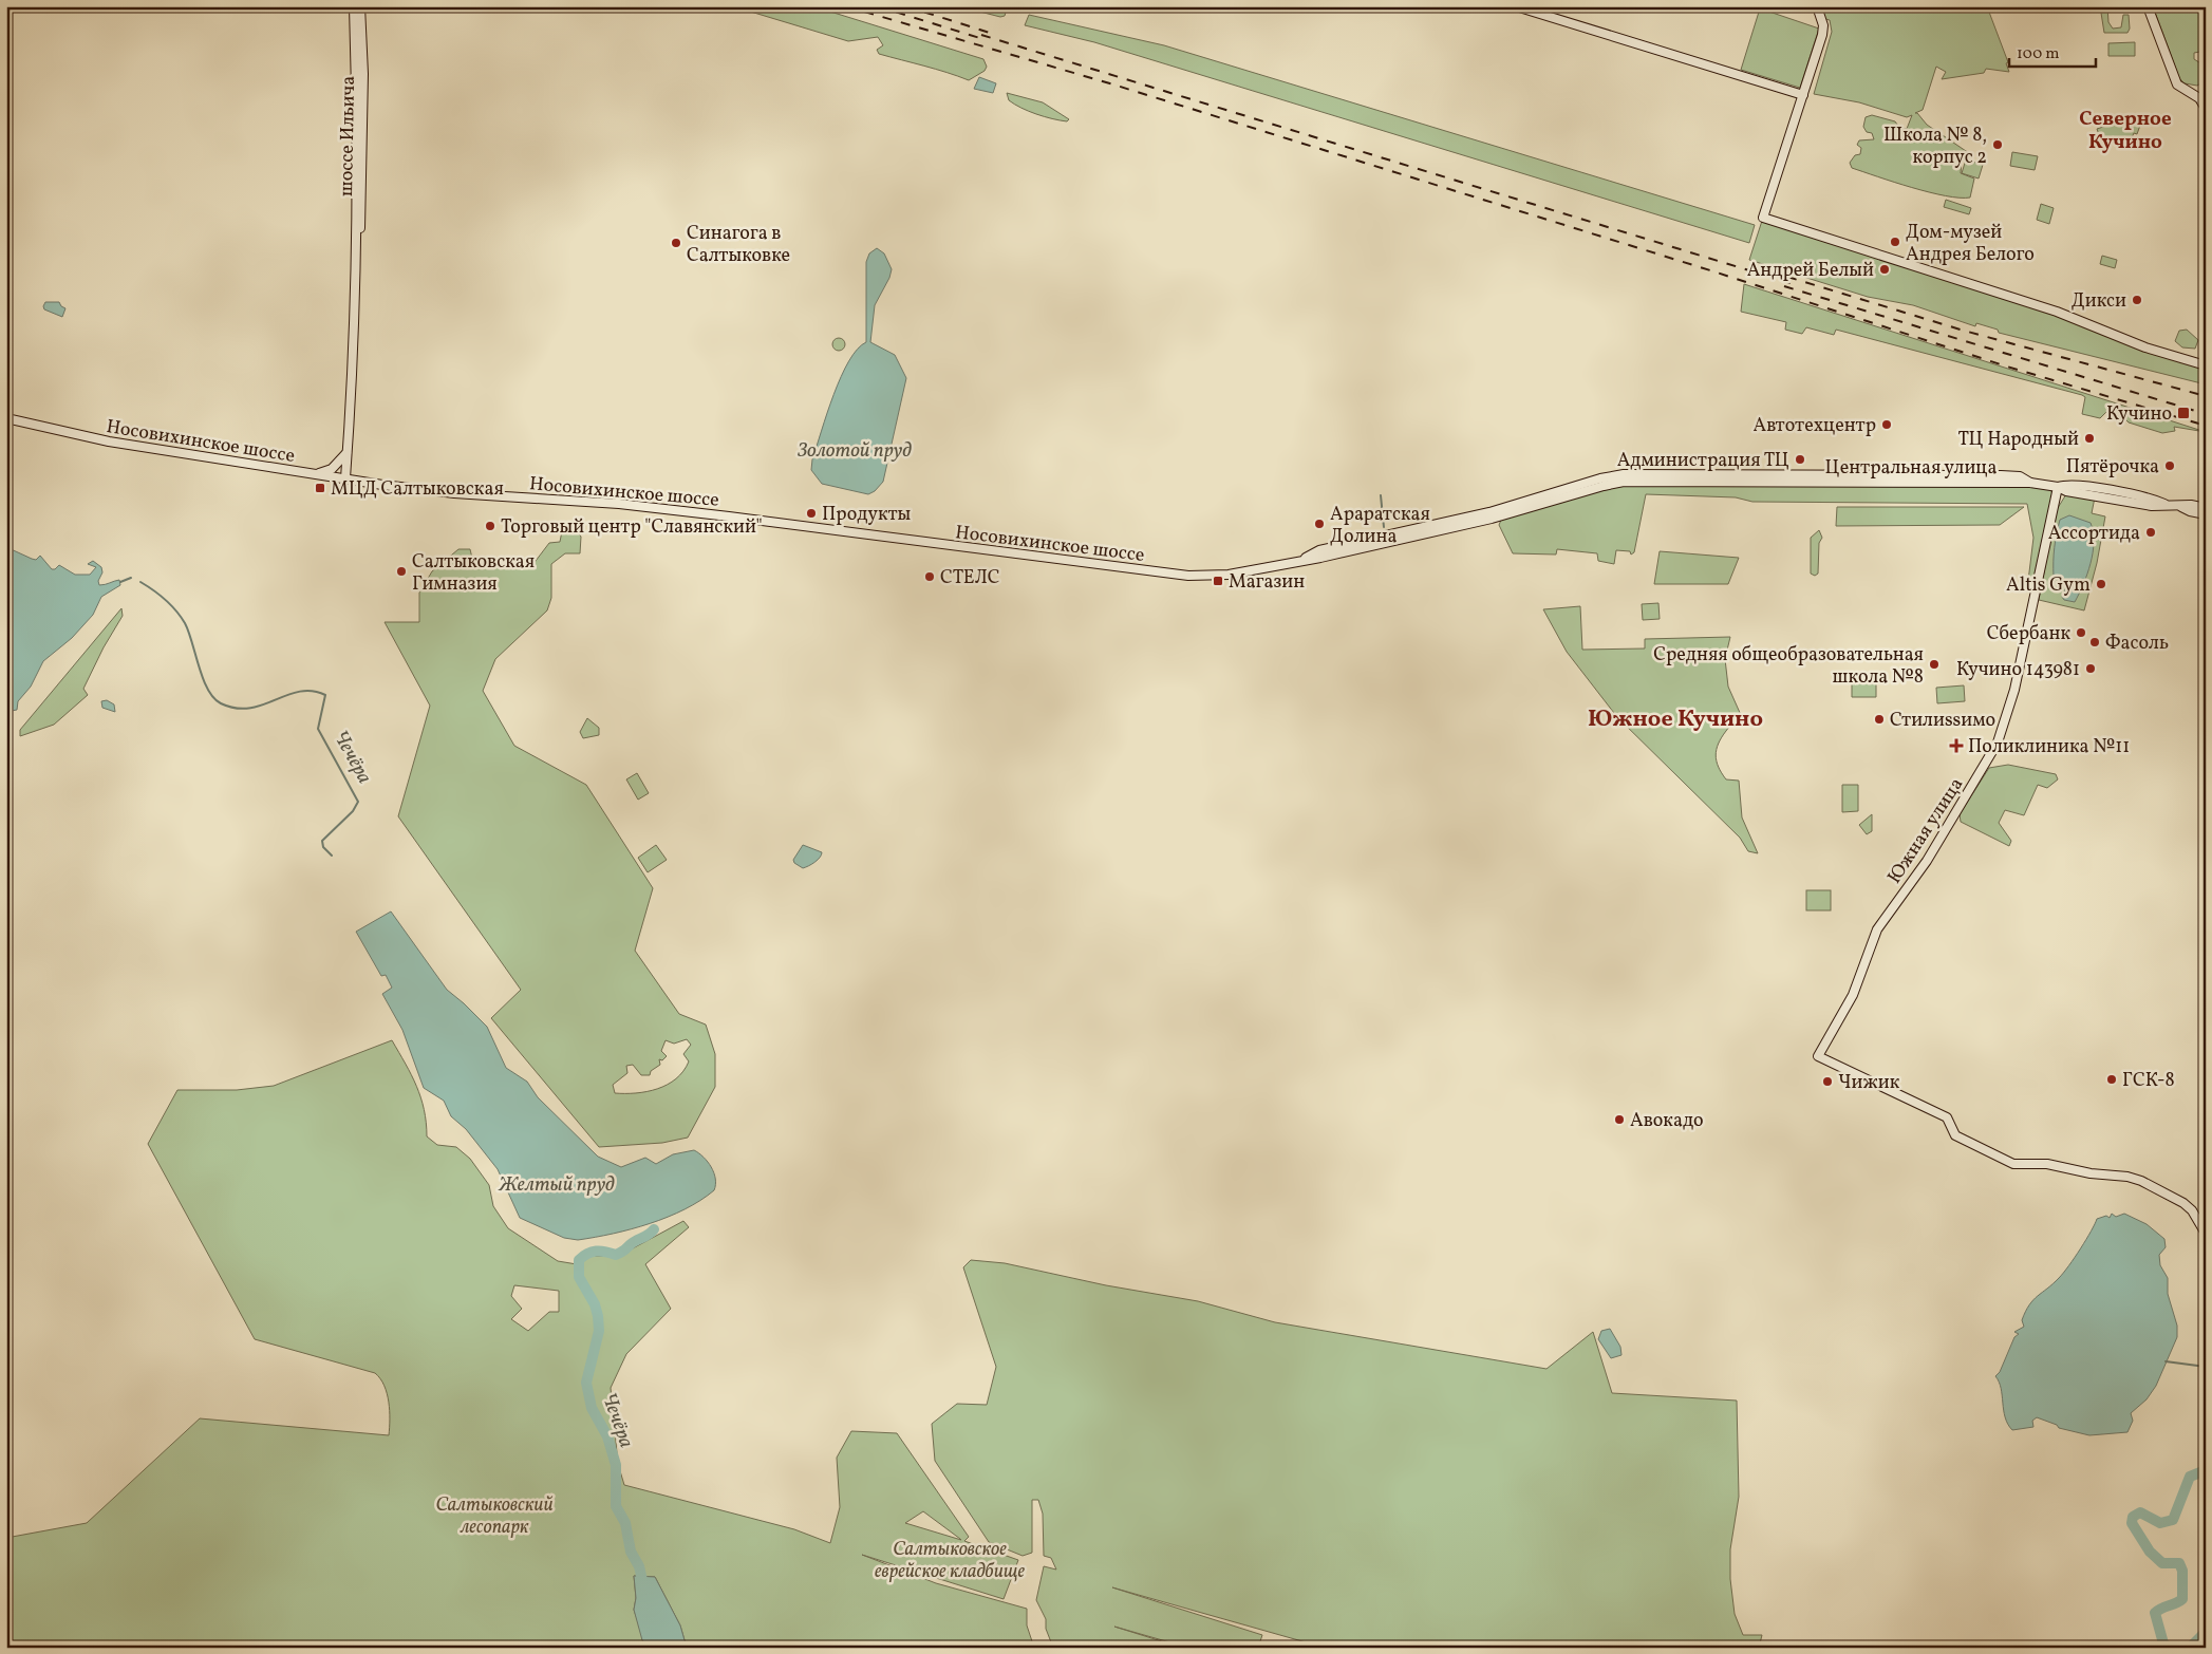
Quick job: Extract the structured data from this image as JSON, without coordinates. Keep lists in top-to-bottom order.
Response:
{
  "streets": {
    "main road": [
      "шоссе Ильича",
      "Носовихинское шоссе",
      "Центральная улица",
      "Южная улица"
    ]
  },
  "crossings": [
    ["шоссе Ильича", "Носовихинское шоссе"],
    ["Носовихинское шоссе", "Центральная улица"],
    ["Центральная улица", "Южная улица"]
  ],
  "districts": ["Северное Кучино", "Южное Кучино"],
  "water": ["Золотой пруд", "Чечёра", "Желтый пруд"],
  "parks": ["Салтыковский лесопарк", "Салтыковское еврейское кладбище"],
  "places": {
    "other": [
      "Школа № 8, корпус 2",
      "Дом-музей Андрея Белого",
      "Синагога в Салтыковке",
      "Андрей Белый",
      "Дикси",
      "Автотехцентр",
      "ТЦ Народный",
      "Администрация ТЦ",
      "Пятёрочка",
      "Продукты",
      "Араратская Долина",
      "Торговый центр \"Славянский\"",
      "Ассортида",
      "Салтыковская Гимназия",
      "СТЕЛС",
      "Altis Gym",
      "Сбербанк",
      "Фасоль",
      "Средняя общеобразовательная школа №8",
      "Кучино 143981",
      "Стилиssимо",
      "ГСК-8",
      "Чижик",
      "Авокадо"
    ],
    "transit": ["Кучино", "МЦД Салтыковская", "Магазин"],
    "health": ["Поликлиника №11"]
  },
  "scale_bar": "100 m"
}
